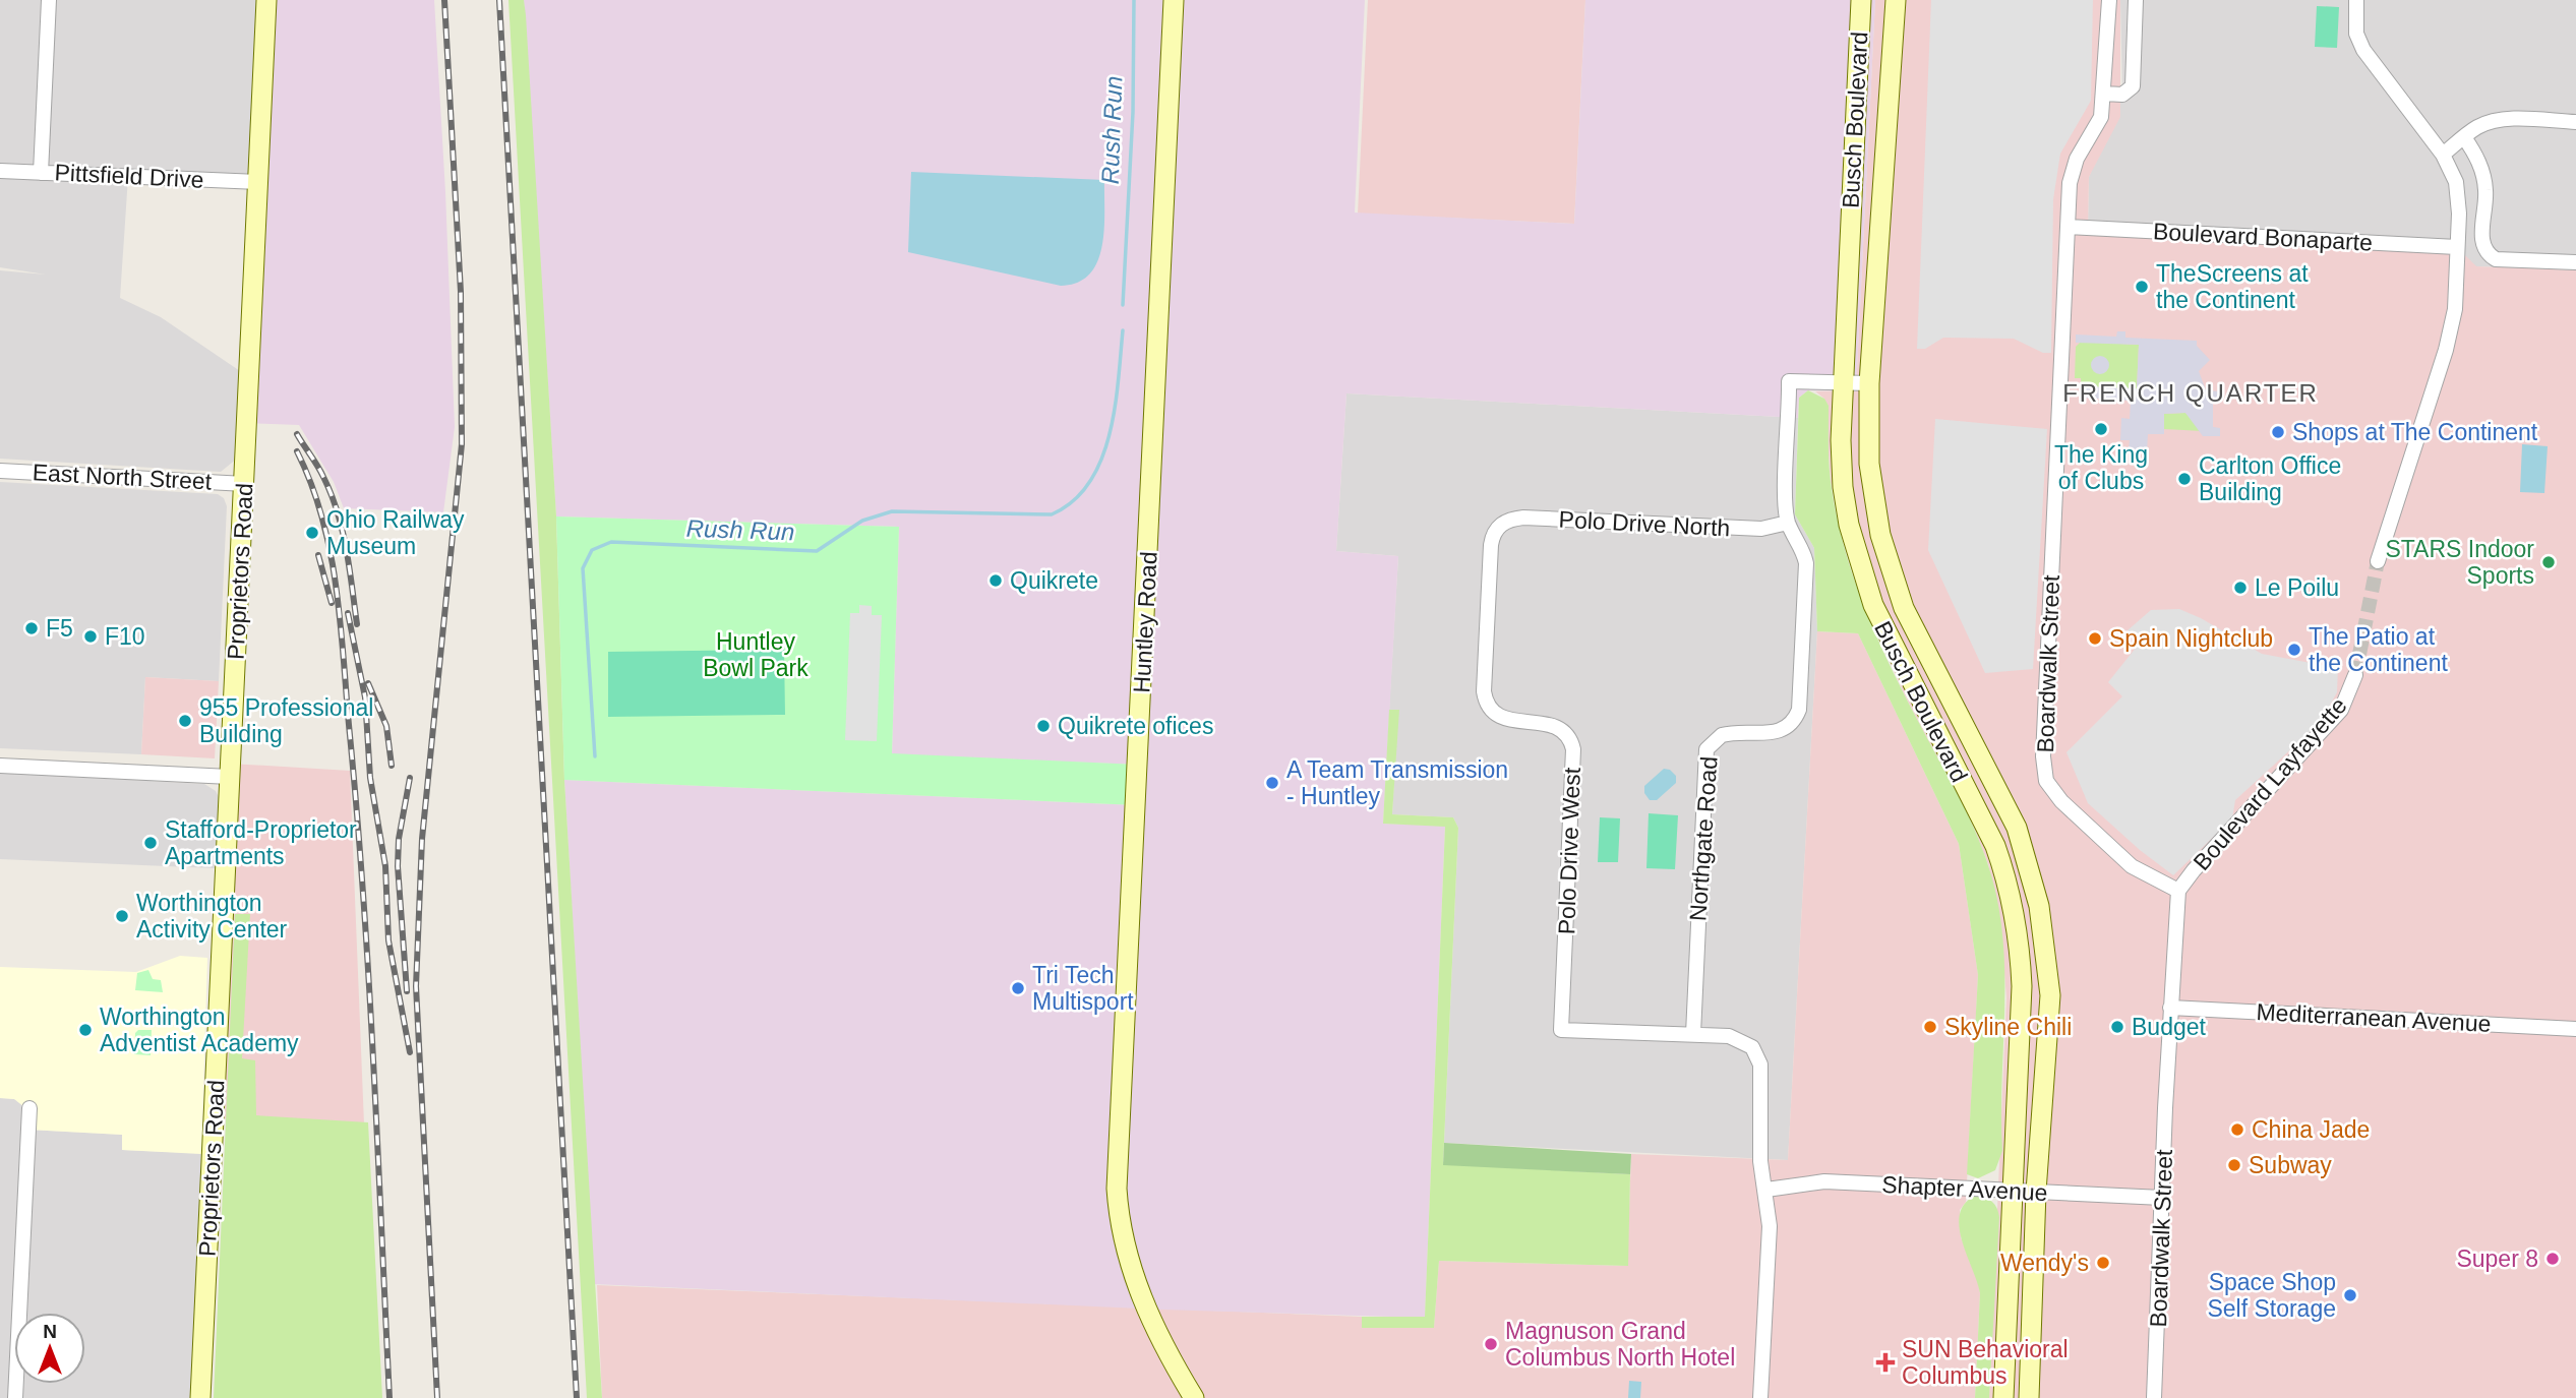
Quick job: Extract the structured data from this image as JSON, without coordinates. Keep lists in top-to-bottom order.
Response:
{
  "streets": {
    "main road": ["Busch Boulevard", "Proprietors Road", "Huntley Road"],
    "street": [
      "Pittsfield Drive",
      "Boulevard Bonaparte",
      "East North Street",
      "Polo Drive North",
      "Boardwalk Street",
      "Boulevard Layfayette",
      "Northgate Road",
      "Polo Drive West",
      "Mediterranean Avenue",
      "Shapter Avenue"
    ]
  },
  "crossings": [
    ["Busch Boulevard", "Northgate Road"],
    ["Busch Boulevard", "Shapter Avenue"],
    ["Pittsfield Drive", "Proprietors Road"],
    ["Boulevard Bonaparte", "Boardwalk Street"],
    ["East North Street", "Proprietors Road"],
    ["Polo Drive North", "Northgate Road"],
    ["Polo Drive North", "Polo Drive West"],
    ["Boardwalk Street", "Boulevard Layfayette"],
    ["Boardwalk Street", "Mediterranean Avenue"],
    ["Boardwalk Street", "Shapter Avenue"],
    ["Northgate Road", "Polo Drive West"]
  ],
  "districts": ["FRENCH QUARTER"],
  "water": ["Rush Run"],
  "parks": ["Huntley Bowl Park"],
  "places": {
    "other": [
      "TheScreens at the Continent",
      "The King of Clubs",
      "Shops at The Continent",
      "Carlton Office Building",
      "Ohio Railway Museum",
      "STARS Indoor Sports",
      "Quikrete",
      "Le Poilu",
      "F5",
      "F10",
      "Spain Nightclub",
      "The Patio at the Continent",
      "955 Professional Building",
      "Quikrete ofices",
      "A Team Transmission - Huntley",
      "Stafford-Proprietor Apartments",
      "Worthington Activity Center",
      "Tri Tech Multisport",
      "Skyline Chili",
      "Budget",
      "Worthington Adventist Academy",
      "China Jade",
      "Subway",
      "Super 8",
      "Wendy's",
      "Space Shop Self Storage",
      "Magnuson Grand Columbus North Hotel"
    ],
    "health": ["SUN Behavioral Columbus"]
  },
  "north": "top"
}
